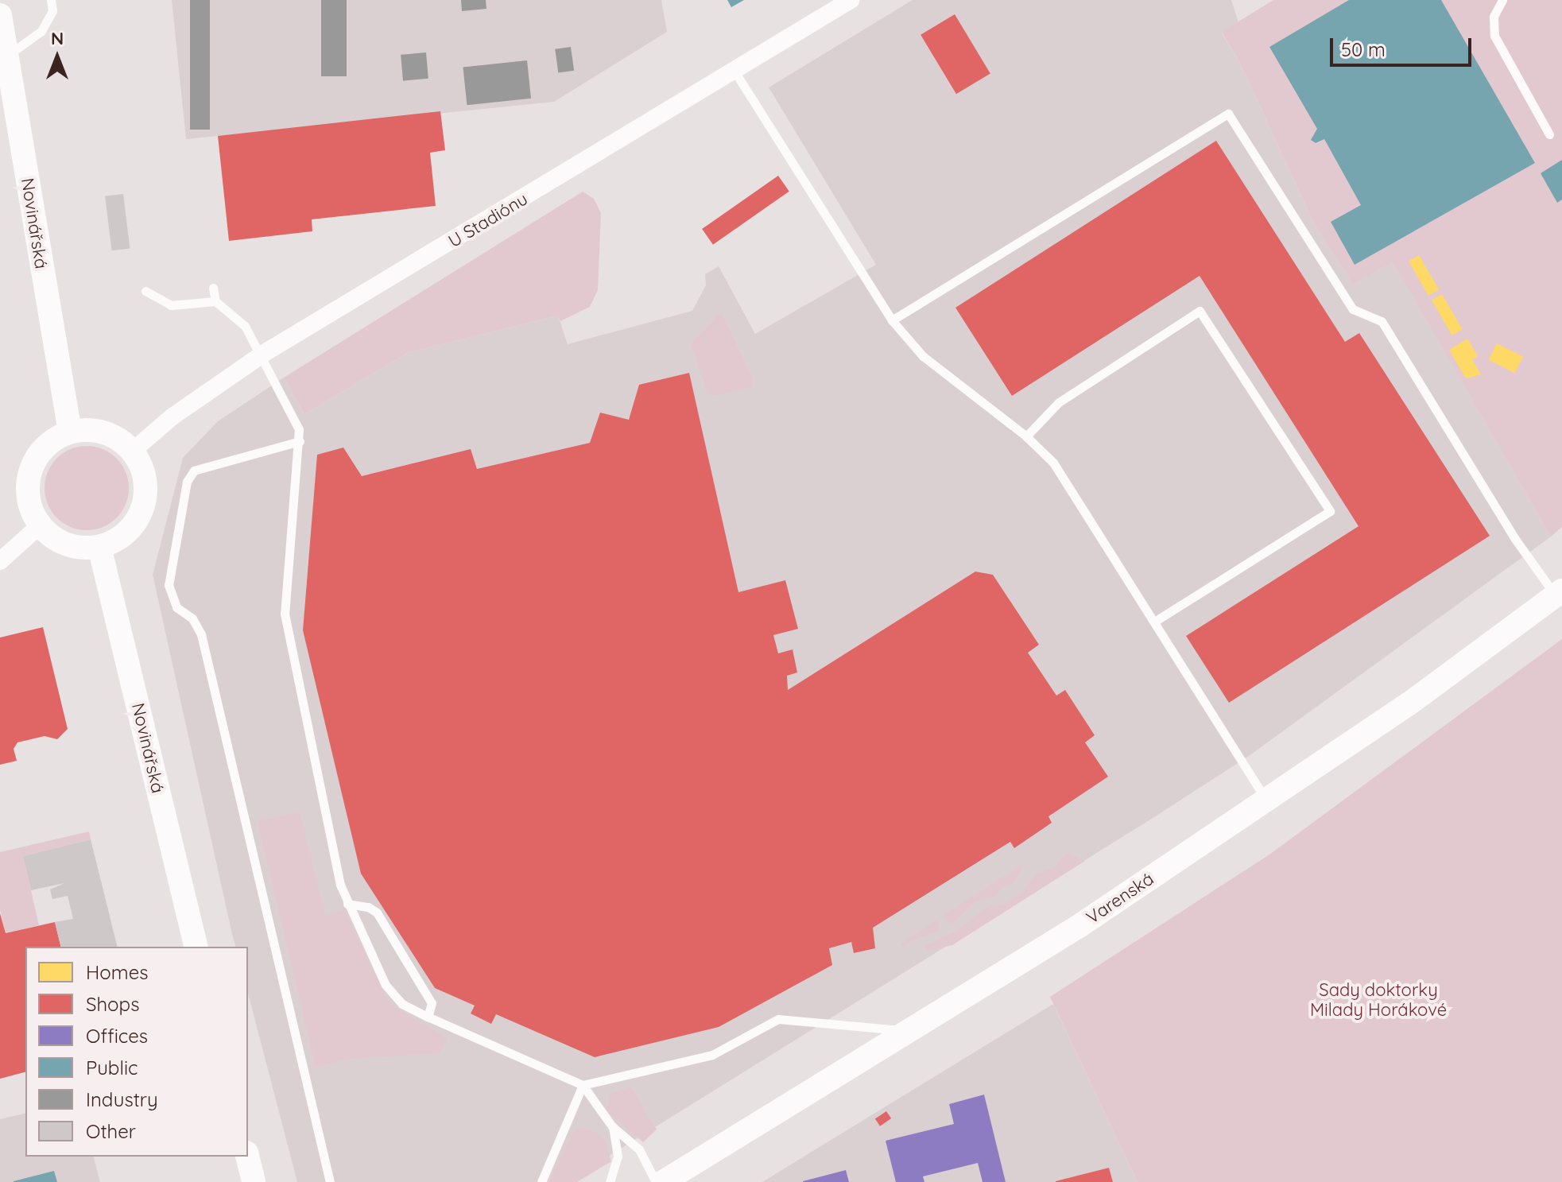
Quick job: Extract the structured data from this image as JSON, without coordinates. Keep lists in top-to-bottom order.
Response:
{
  "streets": {
    "street": ["U Stadiónu", "Novinářská", "Varenská"]
  },
  "crossings": [
    ["U Stadiónu", "Novinářská"]
  ],
  "parks": ["Sady doktorky Milady Horákové"],
  "legend": [
    "Homes",
    "Shops",
    "Offices",
    "Public",
    "Industry",
    "Other"
  ],
  "scale_bar": "50 m",
  "north": "top"
}
